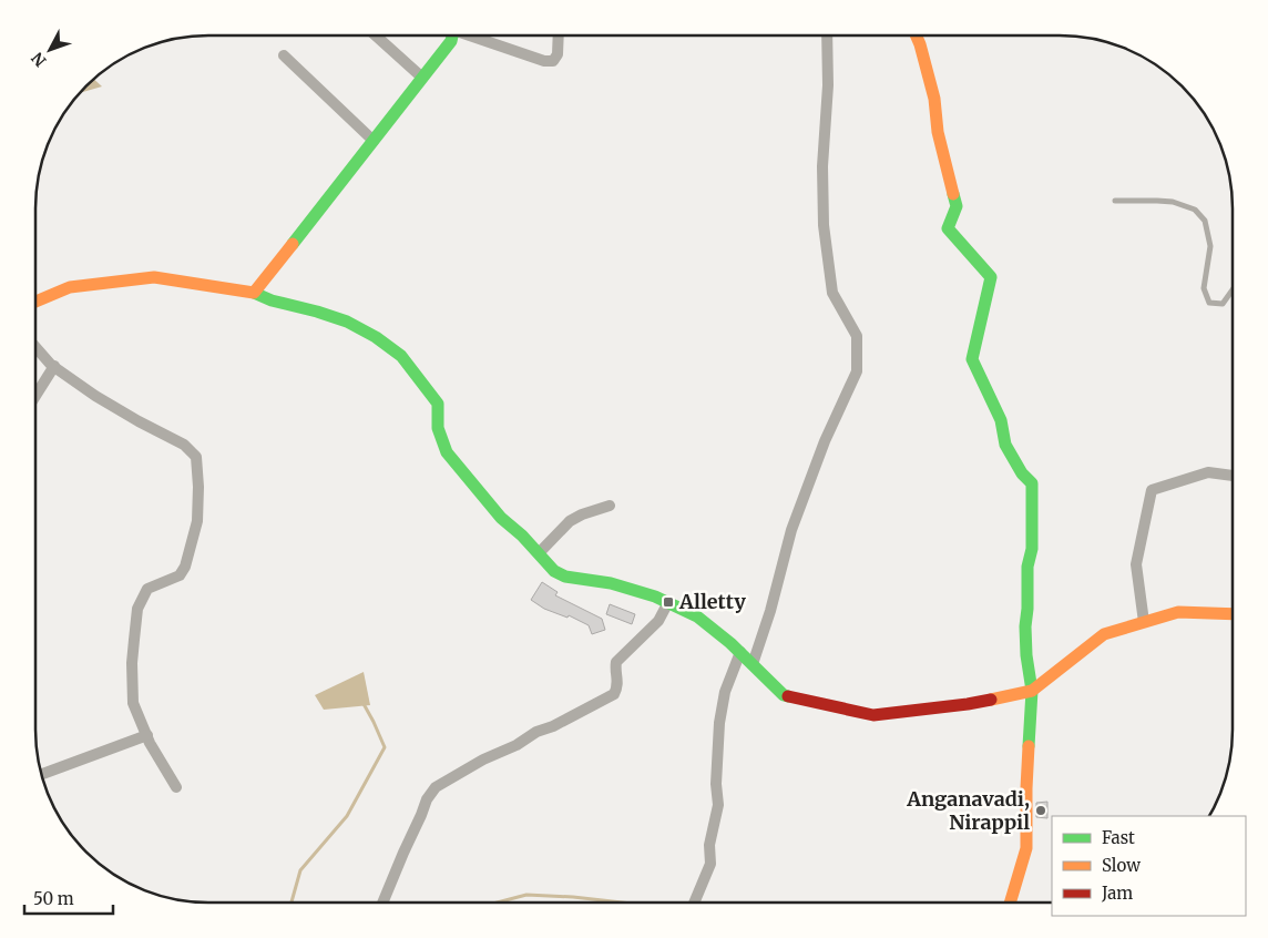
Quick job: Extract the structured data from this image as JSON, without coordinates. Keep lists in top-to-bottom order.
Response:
{
  "places": {
    "transit": ["Alletty"],
    "other": ["Anganavadi, Nirappil"]
  },
  "legend": ["Fast", "Slow", "Jam"],
  "scale_bar": "50 m",
  "north": "bottom left"
}
